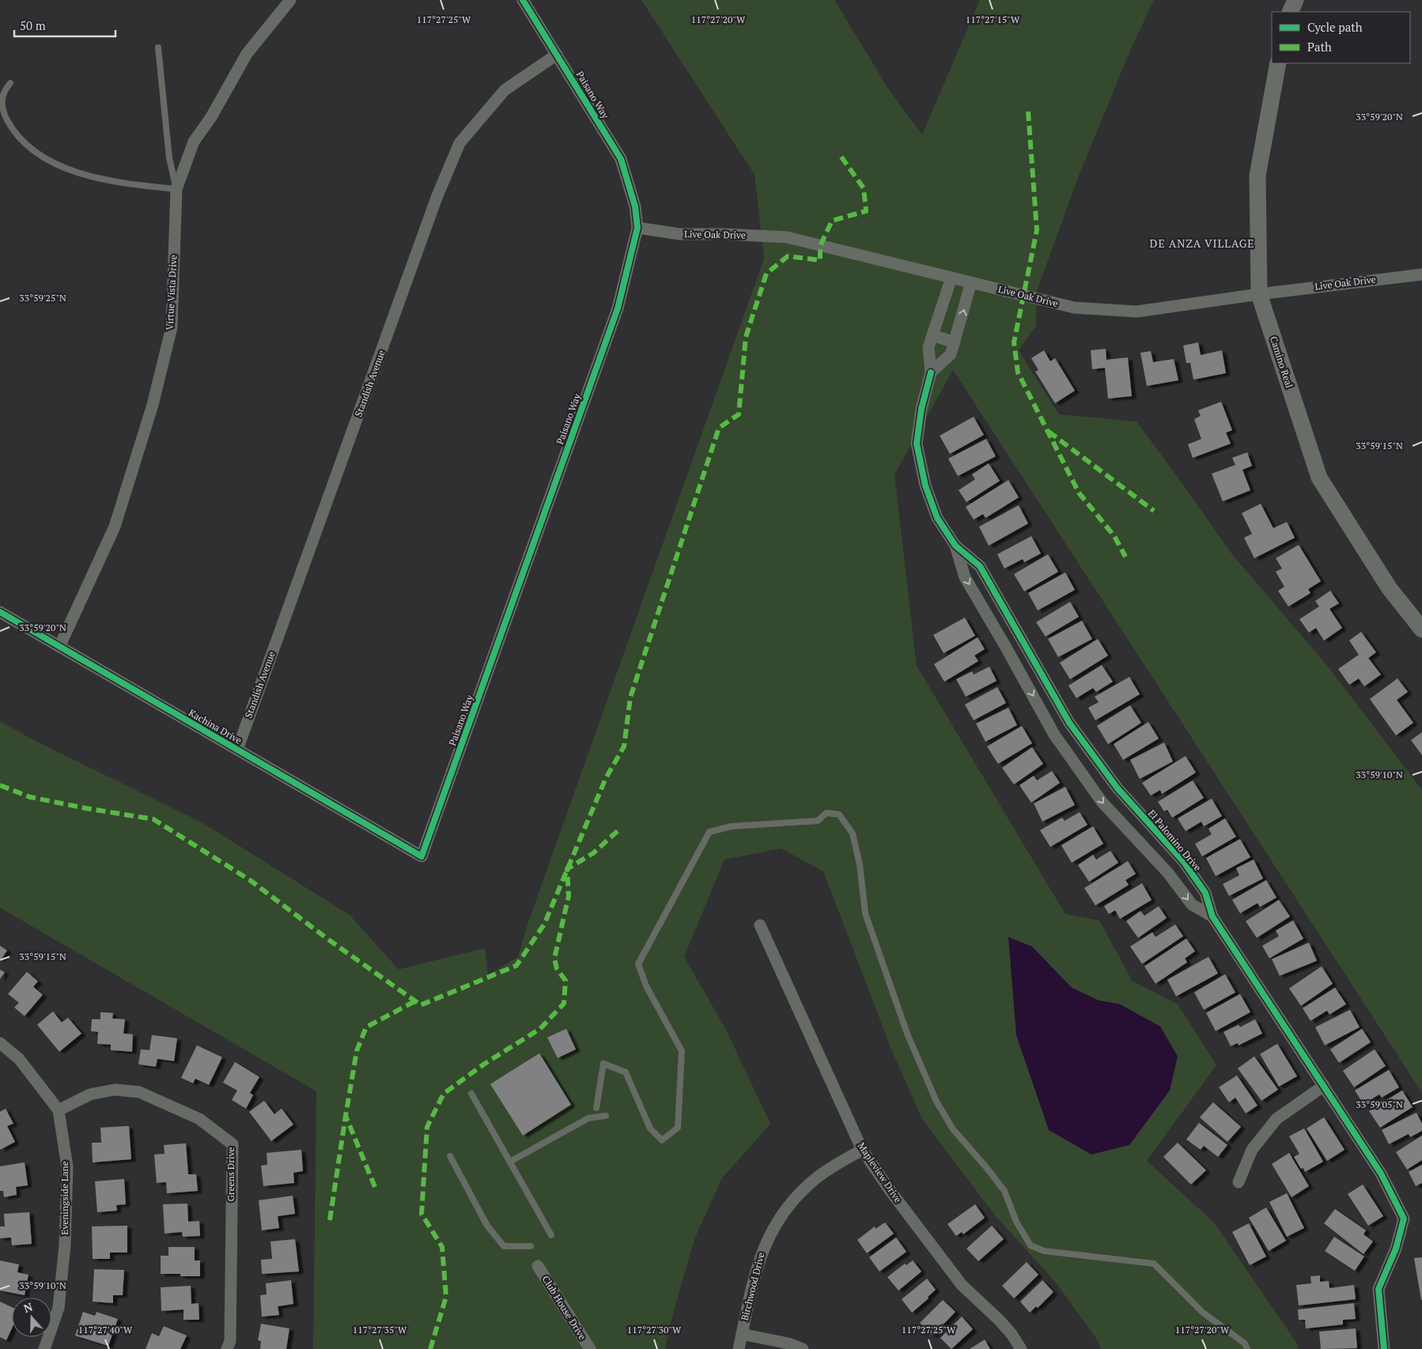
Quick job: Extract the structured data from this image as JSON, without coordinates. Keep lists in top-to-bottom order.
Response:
{
  "streets": {
    "main road": ["Camino Real"],
    "street": [
      "Paisano Way",
      "Live Oak Drive",
      "Virtue Vista Drive",
      "Standish Avenue",
      "Kachina Drive",
      "El Palomino Drive",
      "Mapleview Drive",
      "Greens Drive",
      "Eveningside Lane",
      "Birchwood Drive",
      "Club House Drive"
    ]
  },
  "crossings": [
    ["Paisano Way", "Live Oak Drive"],
    ["Paisano Way", "Standish Avenue"],
    ["Paisano Way", "Kachina Drive"],
    ["Live Oak Drive", "Camino Real"],
    ["Live Oak Drive", "El Palomino Drive"],
    ["Virtue Vista Drive", "Kachina Drive"],
    ["Standish Avenue", "Kachina Drive"],
    ["Mapleview Drive", "Birchwood Drive"],
    ["Greens Drive", "Eveningside Lane"]
  ],
  "districts": ["DE ANZA VILLAGE"],
  "legend": ["Cycle path", "Path"],
  "scale_bar": "50 m",
  "north": "top",
  "coordinates": [
    "117°27'25\"W",
    "117°27'20\"W",
    "117°27'15\"W",
    "33°59'20\"N",
    "33°59'25\"N",
    "33°59'15\"N",
    "33°59'10\"N",
    "33°59'05\"N",
    "117°27'40\"W",
    "117°27'35\"W",
    "117°27'30\"W"
  ]
}
